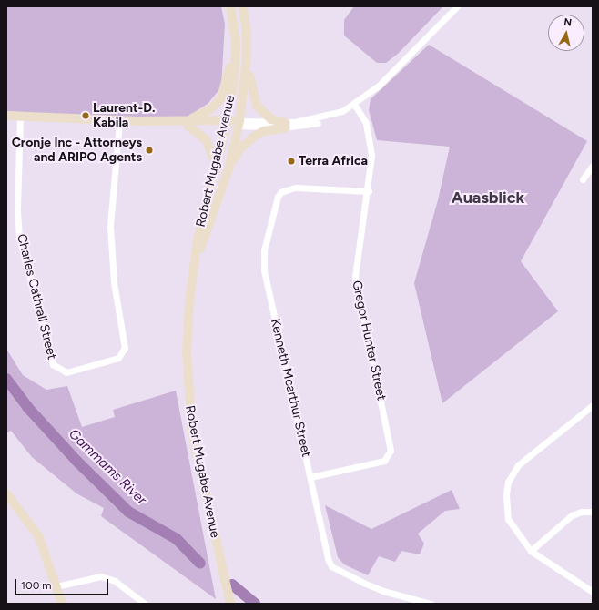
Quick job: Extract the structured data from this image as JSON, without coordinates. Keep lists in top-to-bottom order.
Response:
{
  "streets": {
    "main road": ["Robert Mugabe Avenue"],
    "street": ["Charles Cathrall Street", "Gregor Hunter Street", "Kenneth Mcarthur Street"]
  },
  "crossings": [
    ["Gregor Hunter Street", "Kenneth Mcarthur Street"]
  ],
  "districts": ["Auasblick"],
  "water": ["Gammams River"],
  "places": ["Laurent-D. Kabila", "Cronje Inc - Attorneys and ARIPO Agents", "Terra Africa"],
  "scale_bar": "100 m",
  "north": "top"
}
